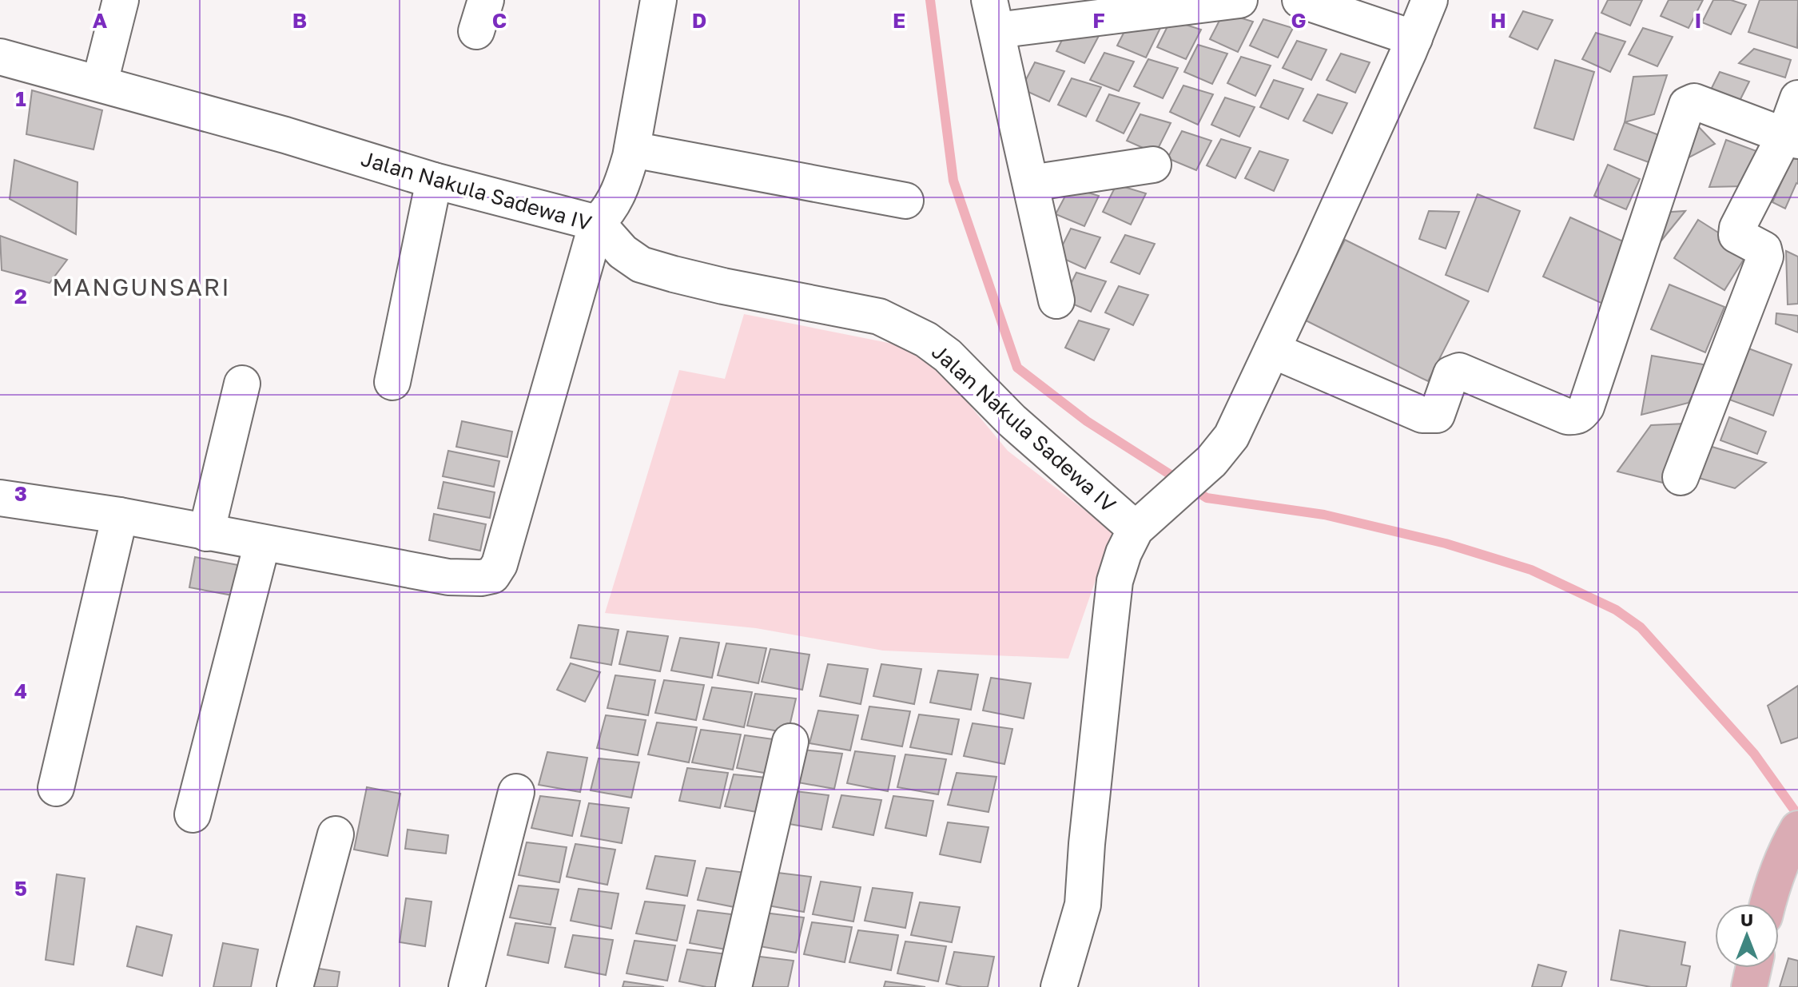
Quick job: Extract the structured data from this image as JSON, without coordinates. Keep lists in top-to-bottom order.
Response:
{
  "streets": {
    "street": ["Jalan Nakula Sadewa IV"]
  },
  "districts": ["MANGUNSARI"],
  "north": "top",
  "grid": {
    "columns": [
      "A",
      "B",
      "C",
      "D",
      "E",
      "F",
      "G",
      "H",
      "I"
    ],
    "rows": [
      "1",
      "2",
      "3",
      "4",
      "5"
    ]
  }
}
